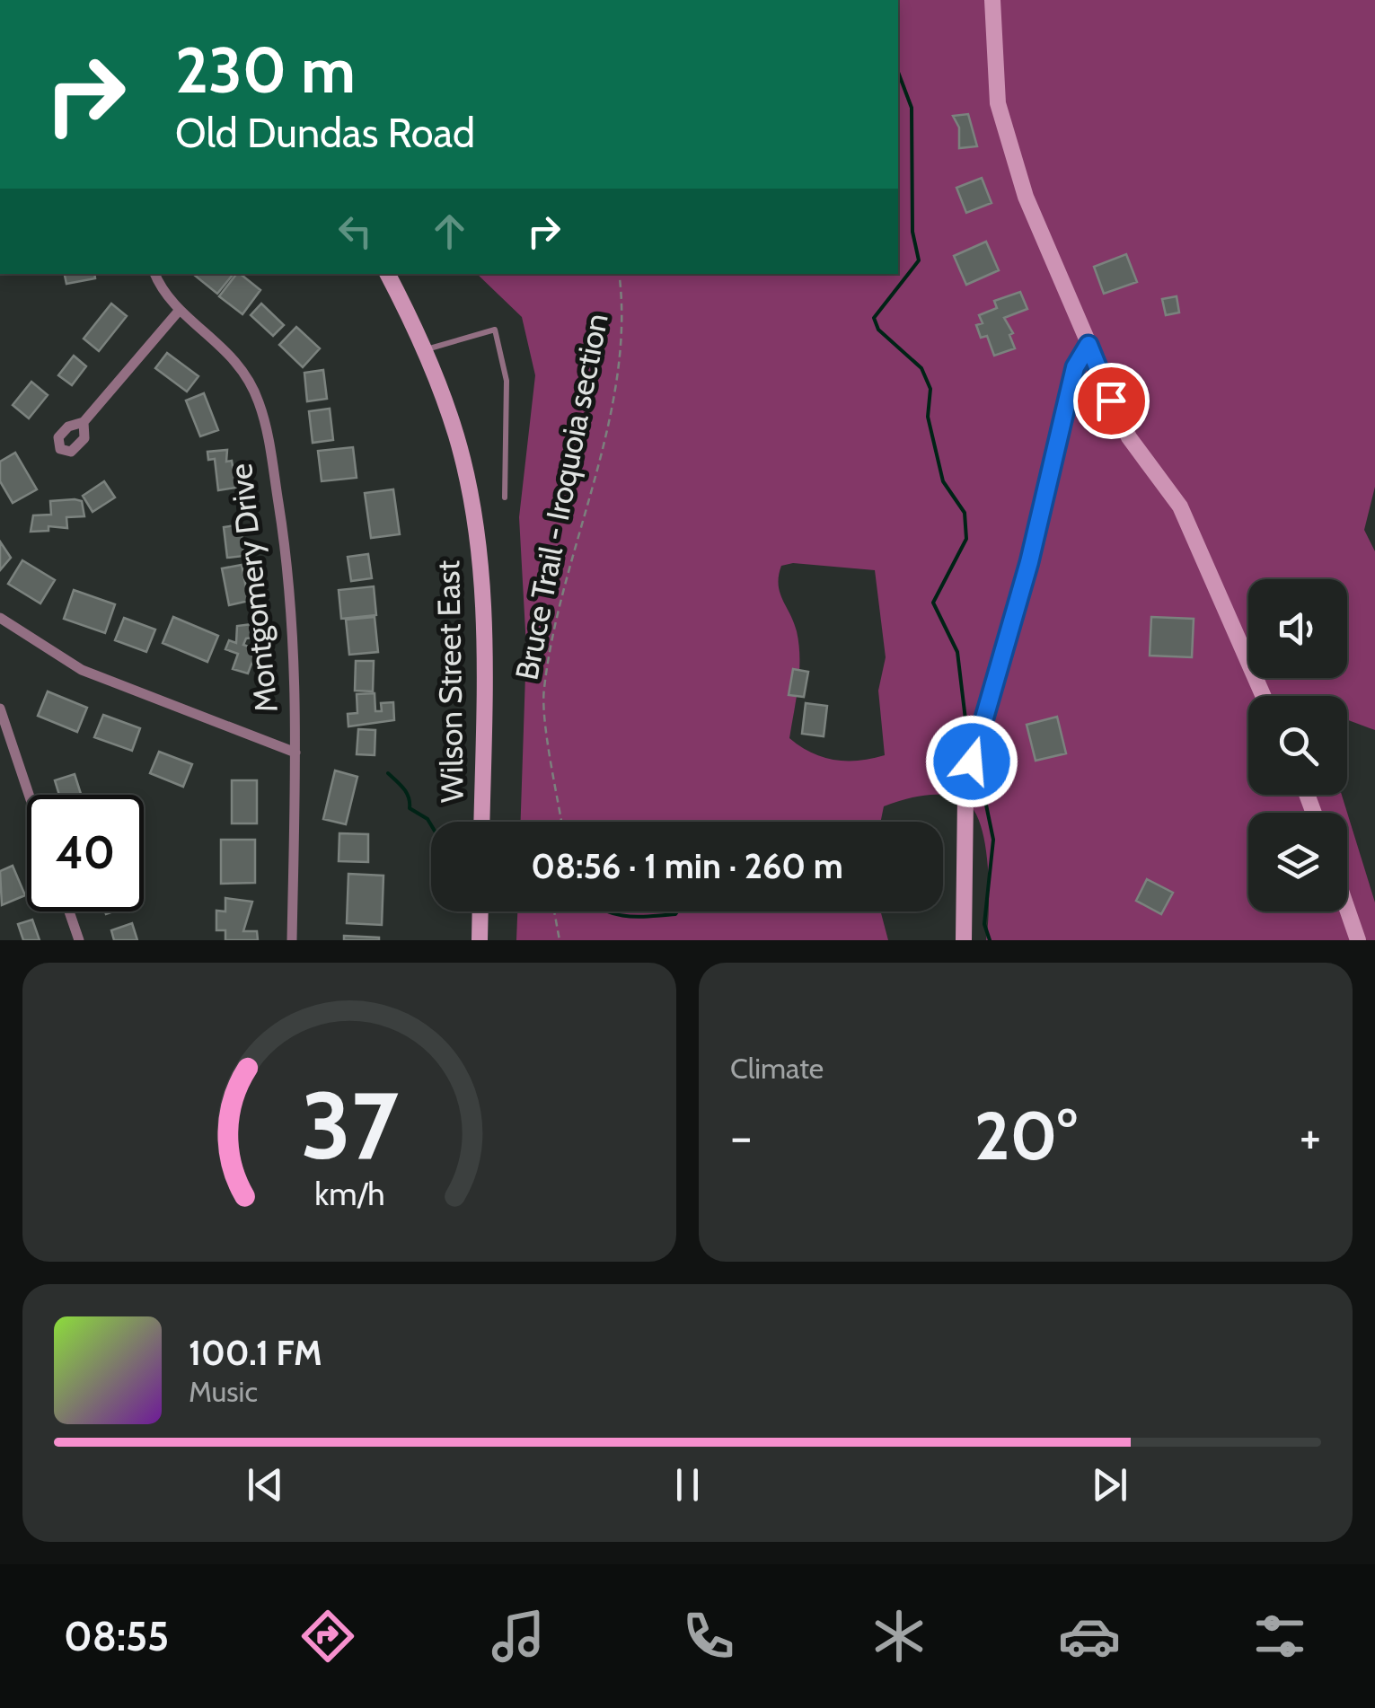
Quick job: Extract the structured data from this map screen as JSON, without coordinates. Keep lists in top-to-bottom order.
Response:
{
  "streets": {
    "street": ["Montgomery Drive", "Wilson Street East"],
    "path": ["Bruce Trail - Iroquoia section"]
  },
  "page": {
    "turn": ["230 m", "Old Dundas Road"],
    "limit": "40",
    "trip": "08:56 · 1 min · 260 m",
    "tile": "Climate",
    "heat": ["−", "20°", "+"],
    "song": ["100.1 FM", "Music"],
    "tabs": "08:55",
    "gauge": ["37", "km/h"]
  }
}
